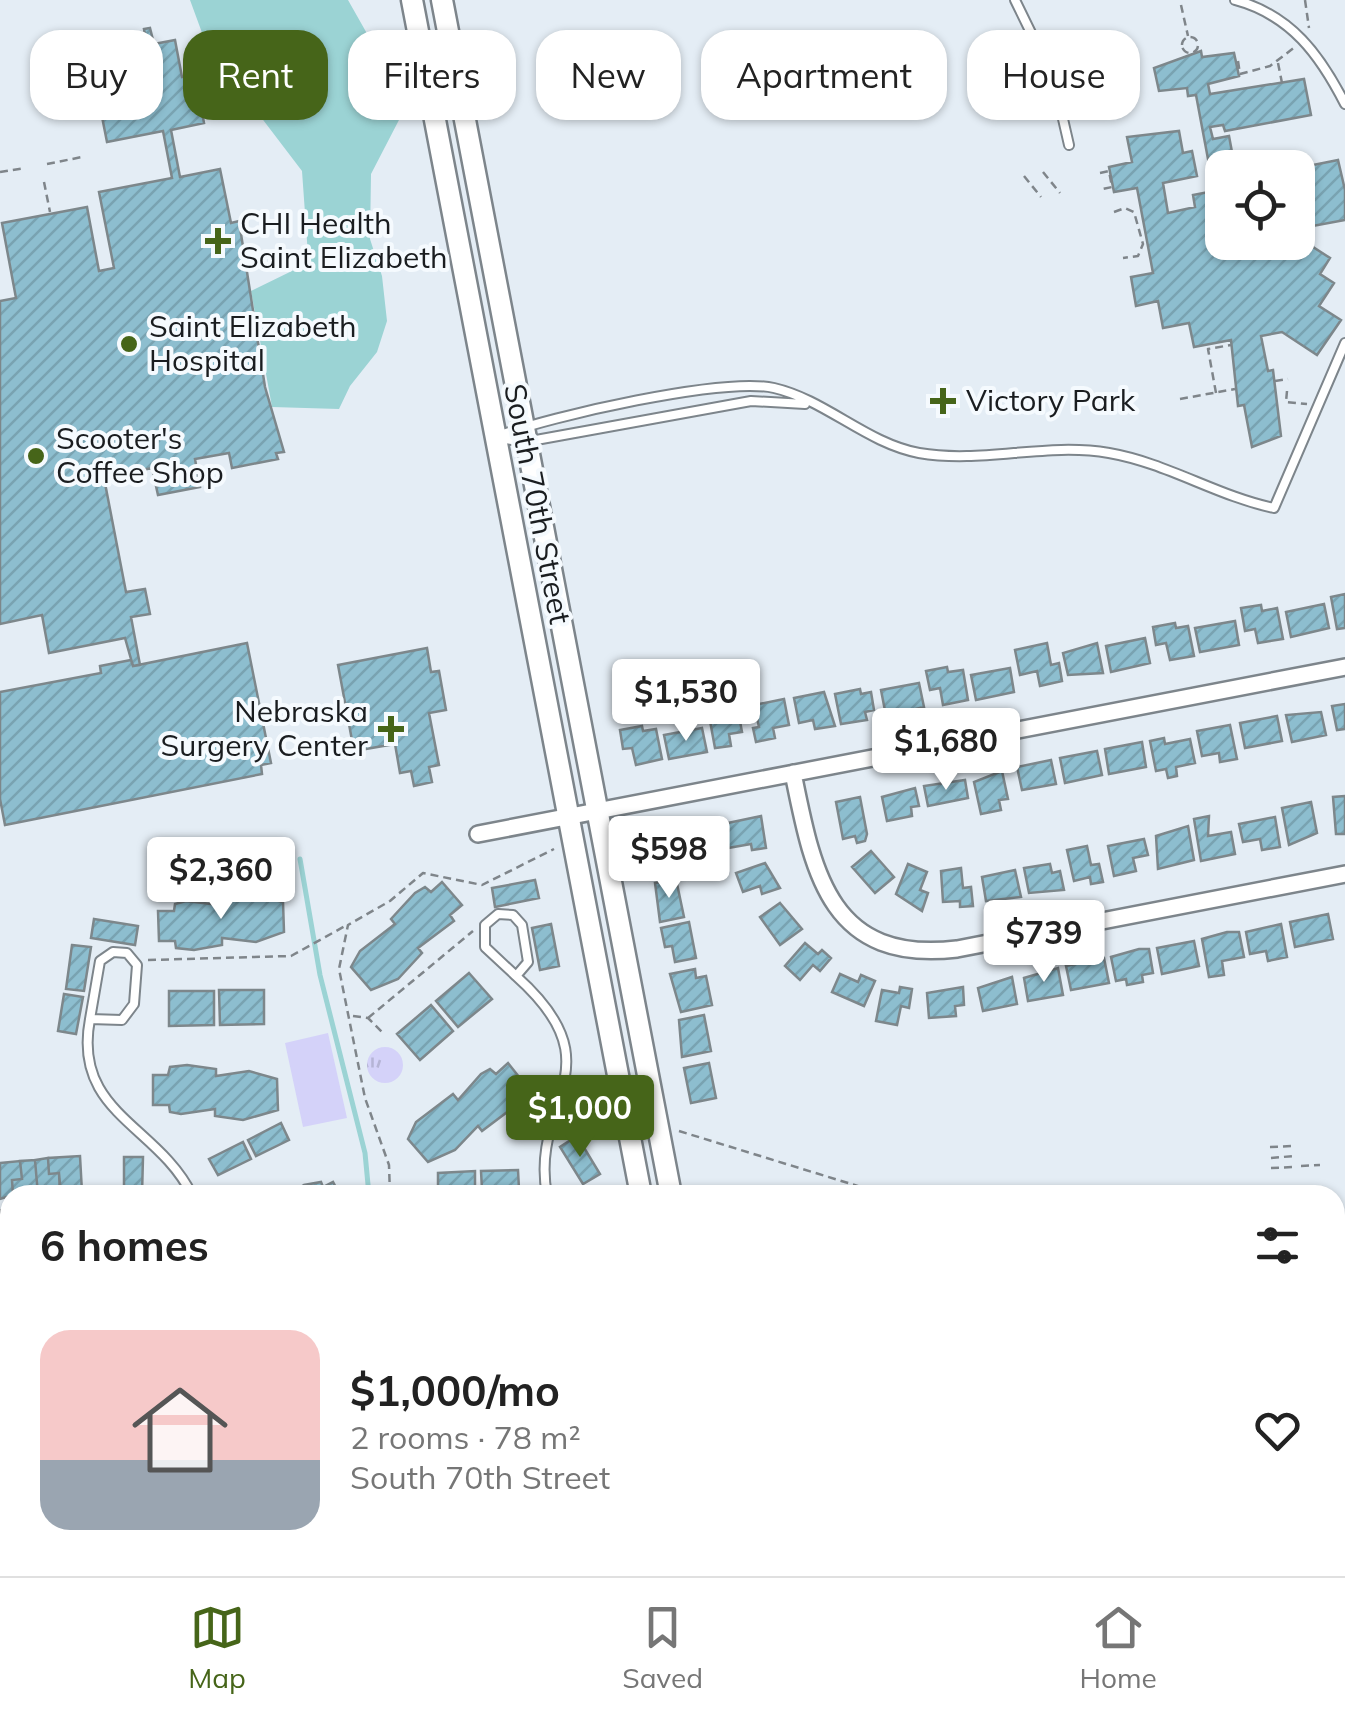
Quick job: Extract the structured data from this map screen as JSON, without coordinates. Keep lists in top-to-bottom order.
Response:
{
  "streets": {
    "main road": ["South 70th Street"]
  },
  "places": {
    "health": ["CHI Health Saint Elizabeth", "Victory Park", "Nebraska Surgery Center"],
    "other": ["Saint Elizabeth Hospital", "Scooter's Coffee Shop"]
  },
  "page": {
    "chip": [
      "Buy",
      "Rent",
      "Filters",
      "New",
      "Apartment",
      "House"
    ],
    "price": [
      "$1,530",
      "$1,680",
      "$598",
      "$2,360",
      "$739",
      "$1,000"
    ],
    "heading": "6 homes",
    "list": [
      {
        "name": "$1,000/mo",
        "note": "2 rooms · 78 m² · South 70th Street"
      }
    ],
    "tabs": ["Map", "Saved", "Home"]
  }
}
